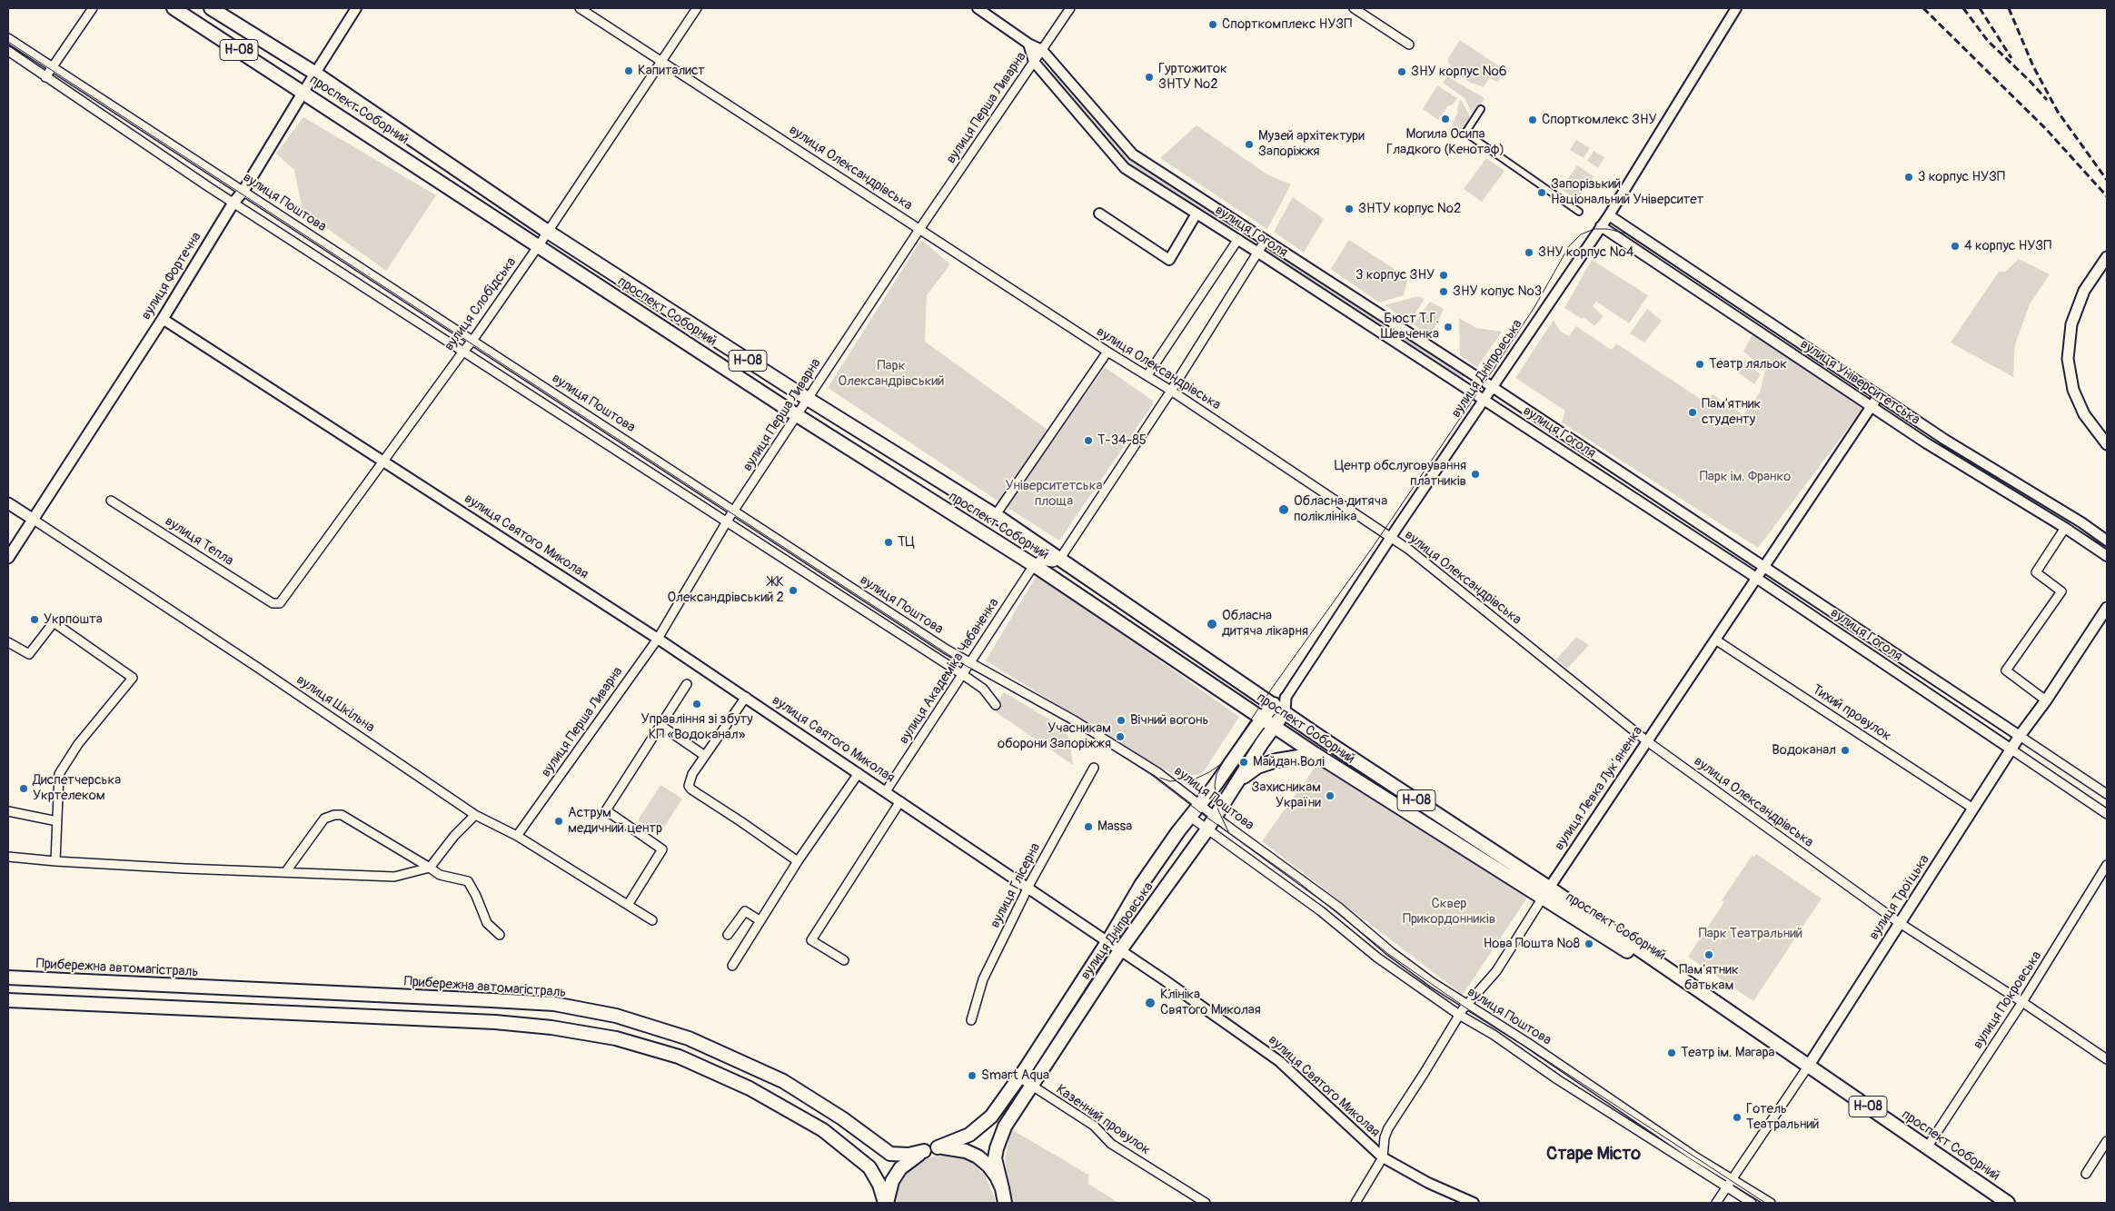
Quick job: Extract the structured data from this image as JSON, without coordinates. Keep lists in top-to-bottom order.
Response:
{
  "streets": {
    "main road": [
      "Н-08",
      "проспект Соборний",
      "вулиця Фортечна",
      "вулиця Дніпровська",
      "вулиця Шкільна",
      "вулиця Троїцька",
      "Прибережна автомагістраль"
    ],
    "street": [
      "вулиця Перша Ливарна",
      "вулиця Олександрівська",
      "вулиця Поштова",
      "вулиця Гоголя",
      "вулиця Слобідська",
      "вулиця Університетська",
      "вулиця Святого Миколая",
      "вулиця Тепла",
      "вулиця Академіка Чабаненка",
      "Тихий провулок",
      "вулиця Левка Лукʼяненка",
      "вулиця Глісерна",
      "вулиця Покровська",
      "Казенний провулок"
    ]
  },
  "crossings": [
    ["вулиця Перша Ливарна", "проспект Соборний"],
    ["вулиця Перша Ливарна", "вулиця Олександрівська"],
    ["вулиця Перша Ливарна", "вулиця Поштова"],
    ["вулиця Перша Ливарна", "вулиця Гоголя"],
    ["вулиця Перша Ливарна", "вулиця Святого Миколая"],
    ["вулиця Перша Ливарна", "вулиця Шкільна"],
    ["проспект Соборний", "вулиця Фортечна"],
    ["проспект Соборний", "вулиця Слобідська"],
    ["проспект Соборний", "вулиця Дніпровська"],
    ["проспект Соборний", "вулиця Академіка Чабаненка"],
    ["проспект Соборний", "вулиця Левка Лукʼяненка"],
    ["проспект Соборний", "вулиця Троїцька"],
    ["проспект Соборний", "вулиця Покровська"],
    ["вулиця Олександрівська", "вулиця Слобідська"],
    ["вулиця Олександрівська", "вулиця Дніпровська"],
    ["вулиця Олександрівська", "вулиця Левка Лукʼяненка"],
    ["вулиця Олександрівська", "вулиця Троїцька"],
    ["вулиця Олександрівська", "вулиця Покровська"],
    ["вулиця Поштова", "вулиця Фортечна"],
    ["вулиця Поштова", "вулиця Слобідська"],
    ["вулиця Поштова", "вулиця Дніпровська"],
    ["вулиця Поштова", "вулиця Академіка Чабаненка"],
    ["вулиця Поштова", "вулиця Левка Лукʼяненка"],
    ["вулиця Поштова", "вулиця Троїцька"],
    ["вулиця Гоголя", "вулиця Дніпровська"],
    ["вулиця Гоголя", "вулиця Левка Лукʼяненка"],
    ["вулиця Гоголя", "вулиця Троїцька"],
    ["вулиця Фортечна", "вулиця Святого Миколая"],
    ["вулиця Фортечна", "вулиця Шкільна"],
    ["вулиця Слобідська", "вулиця Святого Миколая"],
    ["вулиця Слобідська", "вулиця Тепла"],
    ["вулиця Дніпровська", "вулиця Університетська"],
    ["вулиця Дніпровська", "вулиця Святого Миколая"],
    ["вулиця Дніпровська", "Прибережна автомагістраль"],
    ["вулиця Дніпровська", "Казенний провулок"],
    ["вулиця Університетська", "вулиця Левка Лукʼяненка"],
    ["вулиця Святого Миколая", "вулиця Академіка Чабаненка"],
    ["вулиця Святого Миколая", "вулиця Левка Лукʼяненка"],
    ["вулиця Святого Миколая", "вулиця Глісерна"],
    ["Тихий провулок", "вулиця Левка Лукʼяненка"],
    ["Тихий провулок", "вулиця Троїцька"]
  ],
  "districts": ["Старе Місто"],
  "parks": [
    "Парк Олександрівський",
    "Парк ім. Франко",
    "Університетська площа",
    "Сквер Прикордонників",
    "Парк Театральний"
  ],
  "places": [
    "Спорткомплекс НУЗП",
    "Капиталист",
    "ЗНУ корпус №6",
    "Гуртожиток ЗНТУ №2",
    "Могила Осипа Гладкого (Кенотаф)",
    "Спорткомлекс ЗНУ",
    "Музей архітектури Запоріжжя",
    "3 корпус НУЗП",
    "Запорізький Національний Університет",
    "ЗНТУ корпус №2",
    "4 корпус НУЗП",
    "ЗНУ корпус №4",
    "3 корпус ЗНУ",
    "ЗНУ копус №3",
    "Бюст Т.Г. Шевченка",
    "Театр ляльок",
    "Пам'ятник студенту",
    "Т-34-85",
    "Центр обслуговування платників",
    "Обласна дитяча поліклініка",
    "ТЦ",
    "ЖК Олександрівський 2",
    "Укрпошта",
    "Обласна дитяча лікарня",
    "Управлiння зi збуту КП «Водоканал»",
    "Вічний вогонь",
    "Учасникам оборони Запоріжжя",
    "Водоканал",
    "Майдан Волі",
    "Диспетчерська Укртелеком",
    "Захисникам України",
    "Аструм медичний центр",
    "Massa",
    "Нова Пошта №8",
    "Пам'ятник батькам",
    "Клініка Святого Миколая",
    "Театр ім. Магара",
    "Smart Aqua",
    "Готель Театральний"
  ]
}
